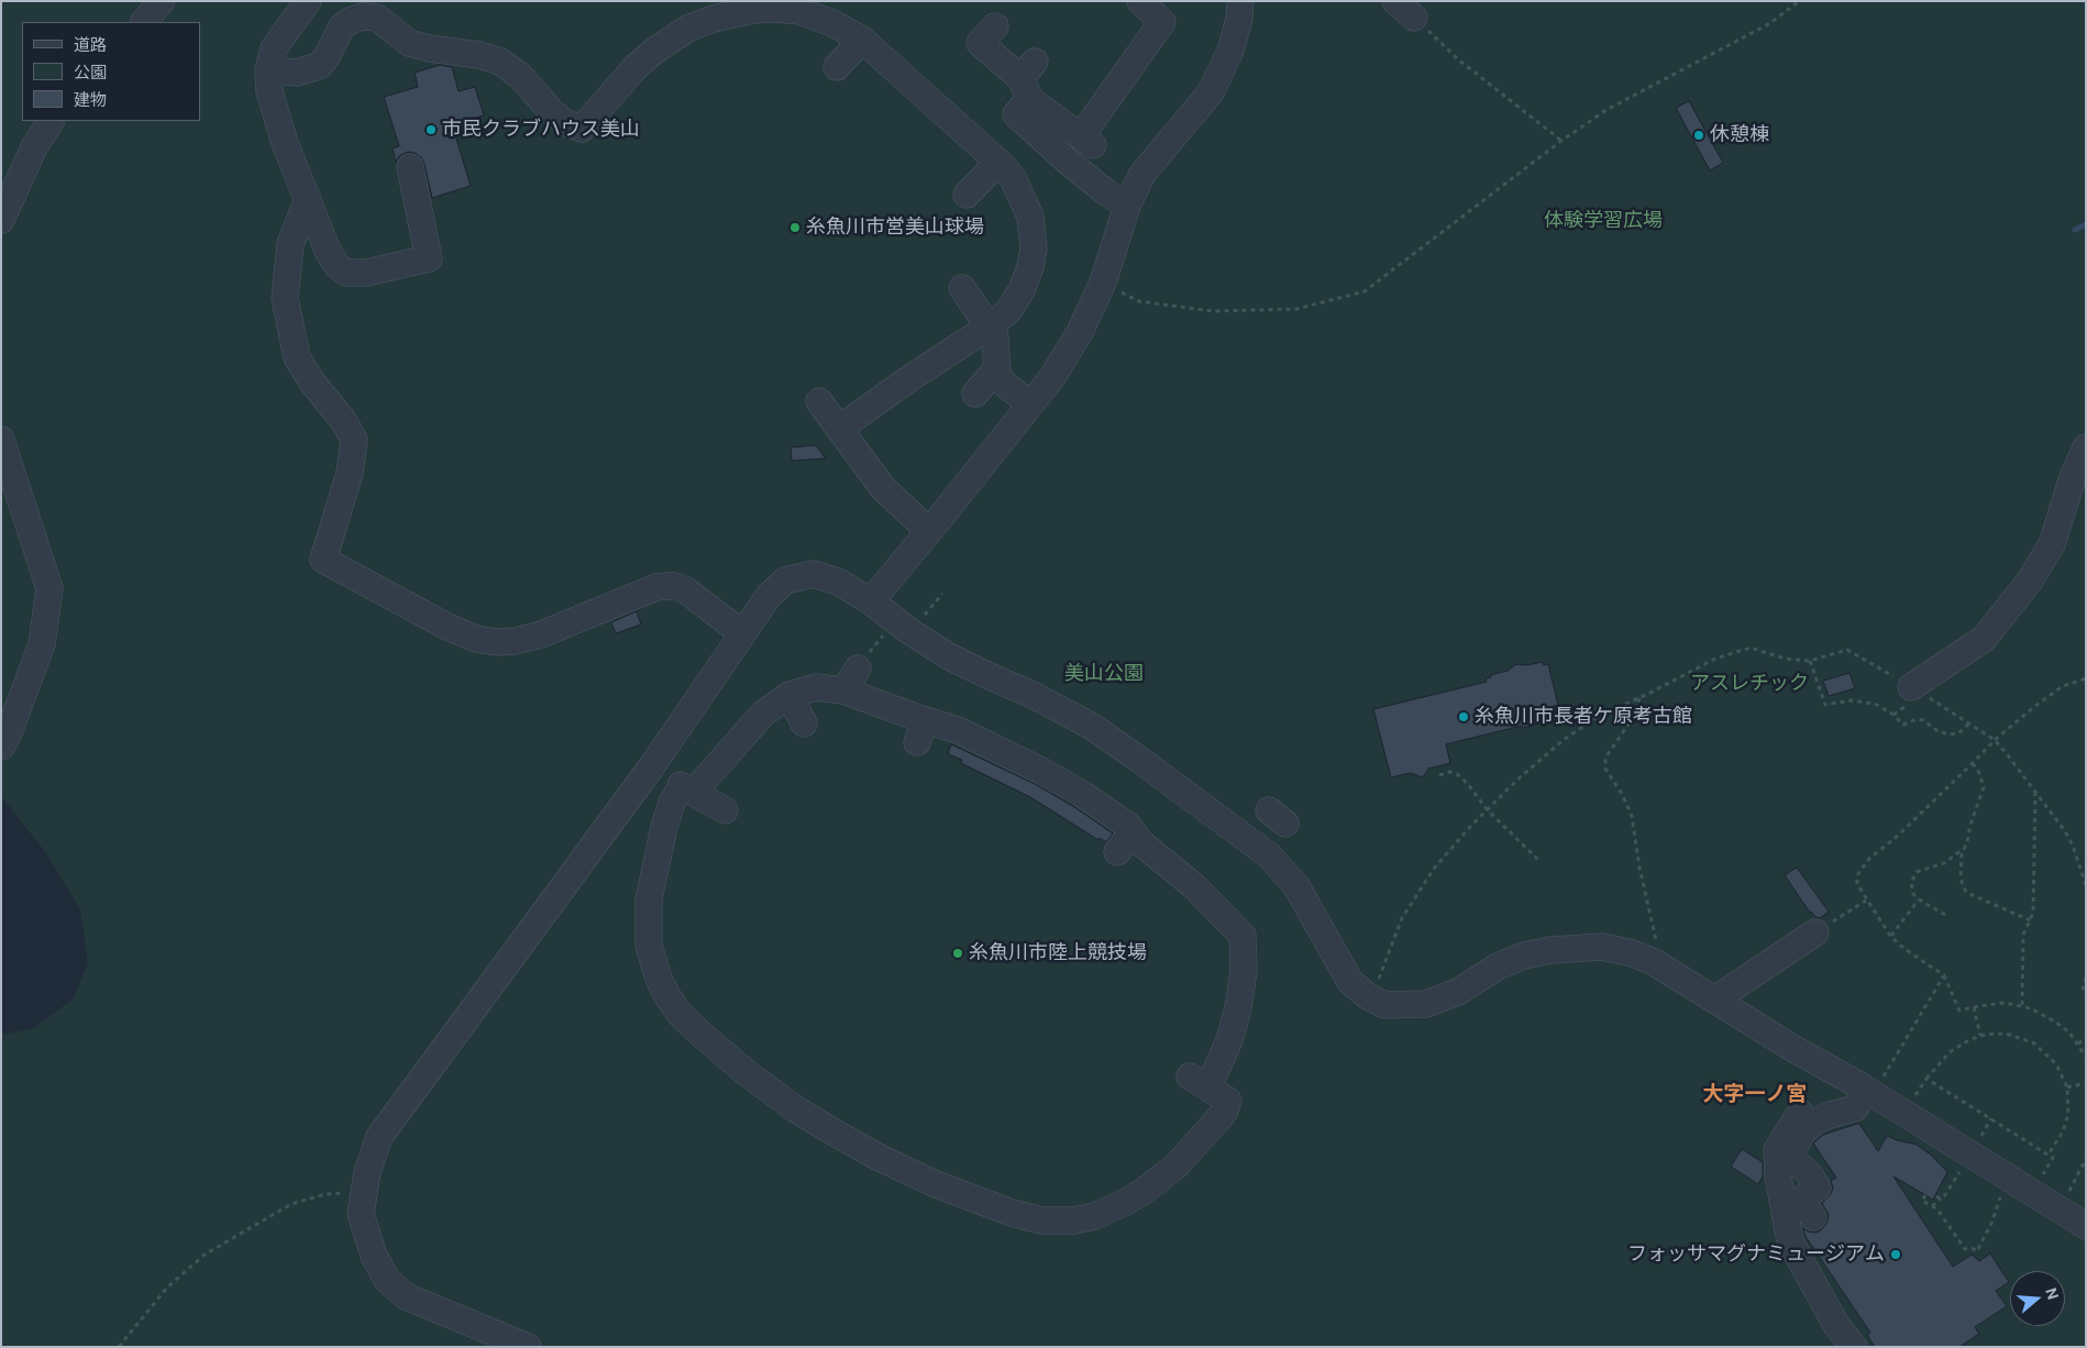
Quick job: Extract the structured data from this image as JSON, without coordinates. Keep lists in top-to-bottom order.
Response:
{
  "districts": ["大字一ノ宮"],
  "parks": ["体験学習広場", "美山公園", "アスレチック"],
  "places": [
    "市民クラブハウス美山",
    "休憩棟",
    "糸魚川市営美山球場",
    "糸魚川市長者ケ原考古館",
    "糸魚川市陸上競技場",
    "フォッサマグナミュージアム"
  ],
  "legend": ["道路", "公園", "建物"],
  "north": "right"
}
